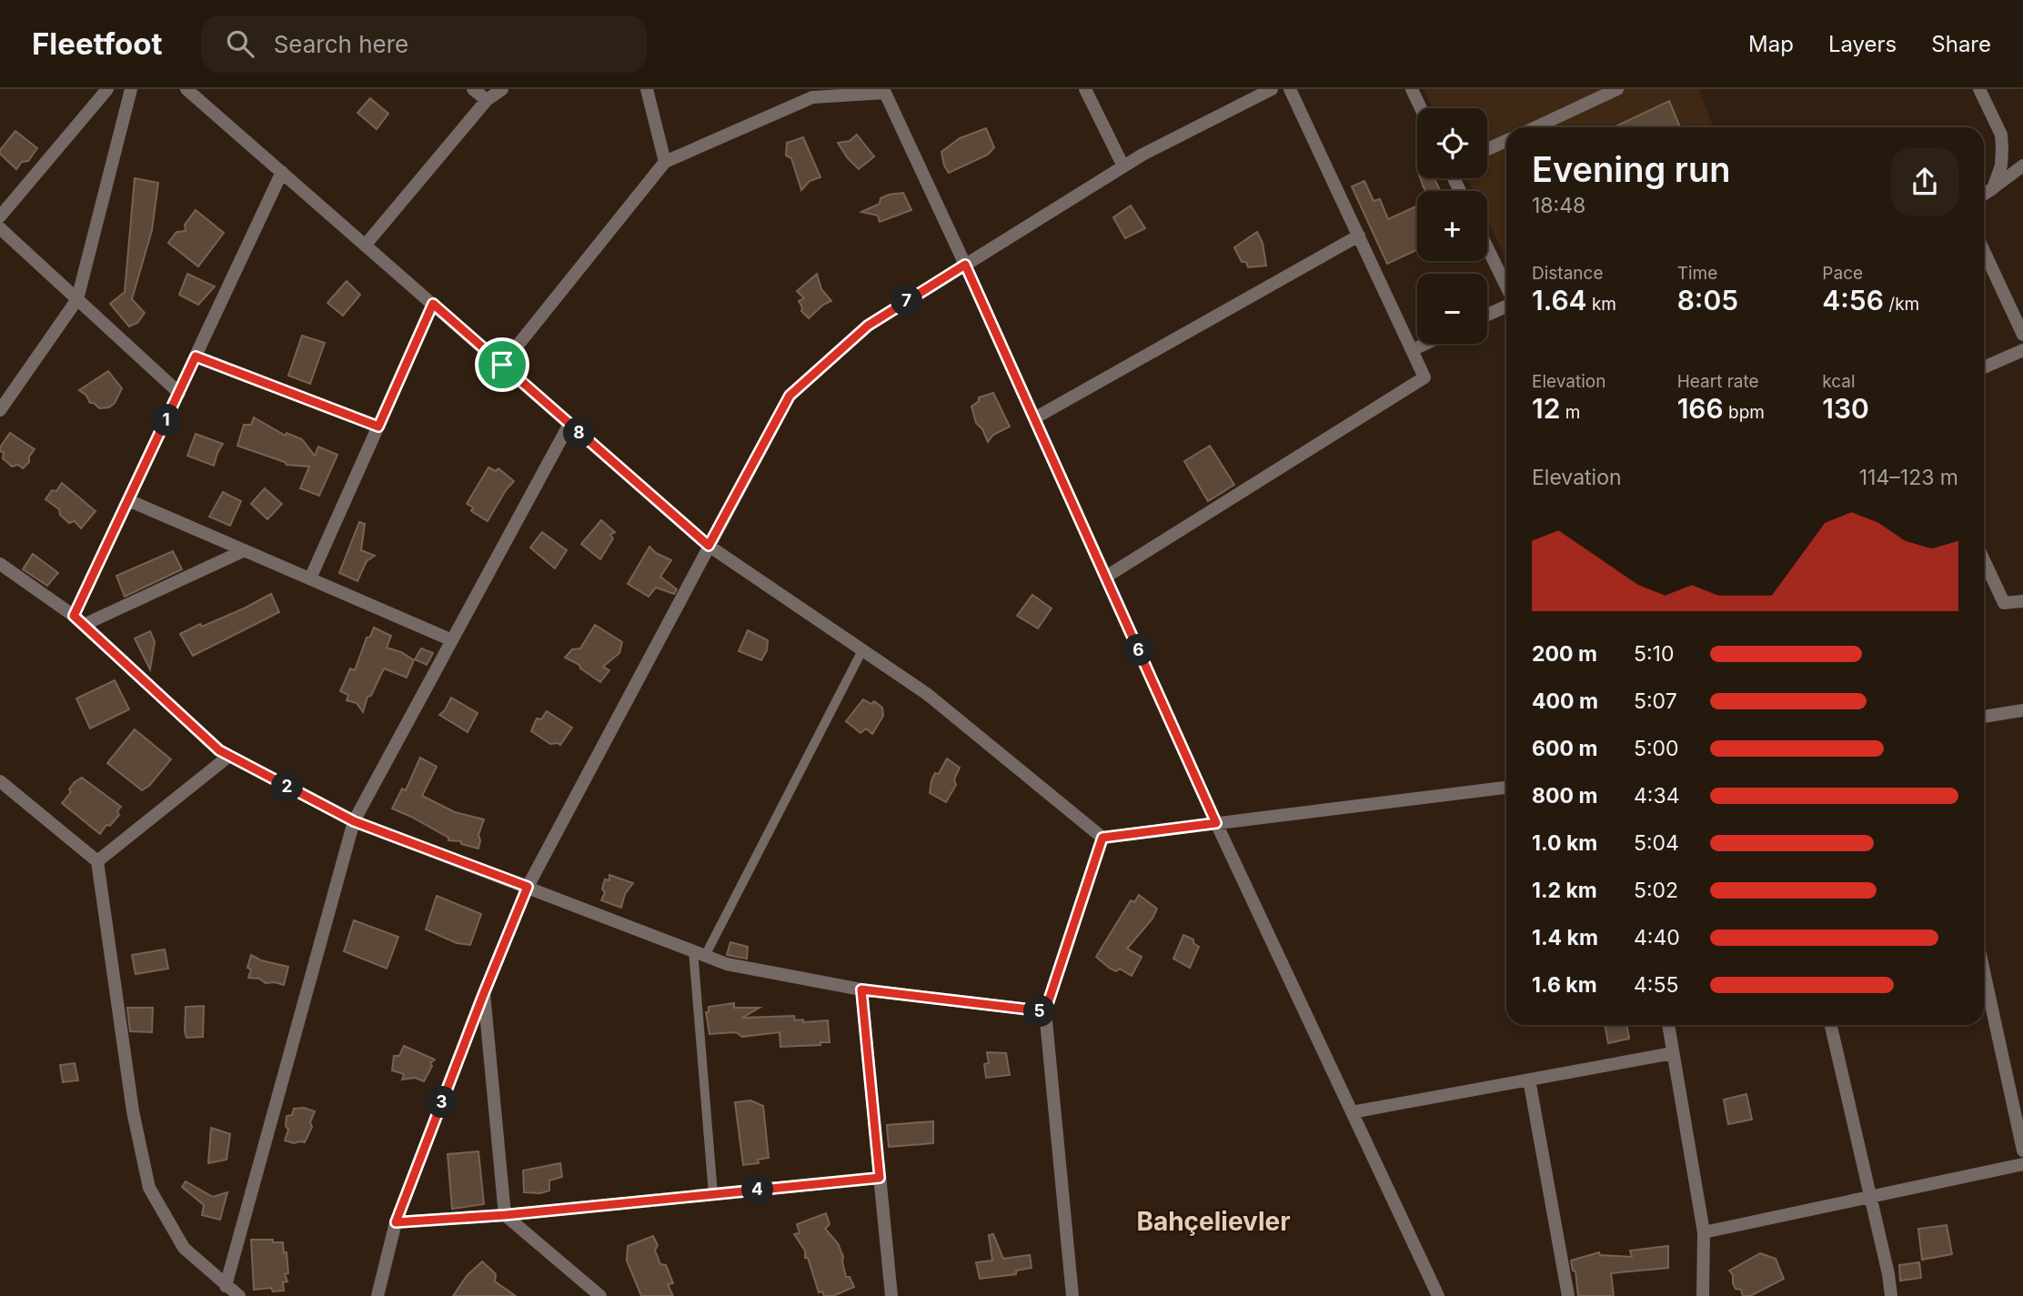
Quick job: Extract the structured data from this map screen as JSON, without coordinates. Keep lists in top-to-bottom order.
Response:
{
  "districts": ["Bahçelievler"],
  "page": {
    "header": "Fleetfoot",
    "search": "Search here",
    "nav": ["Map", "Layers", "Share"],
    "map_buttons": ["+", "−"],
    "heading": ["Evening run", "18:48"],
    "stats": [
      ["Distance", "1.64 km"],
      ["Time", "8:05"],
      ["Pace", "4:56 /km"],
      ["Elevation", "12 m"],
      ["Heart rate", "166 bpm"],
      ["kcal", "130"]
    ],
    "pins": [
      "7",
      "1",
      "8",
      "6",
      "2",
      "5",
      "3",
      "4"
    ],
    "chart": ["Elevation", "114–123 m"],
    "list": [
      {
        "name": "200 m",
        "note": "5:10"
      },
      {
        "name": "400 m",
        "note": "5:07"
      },
      {
        "name": "600 m",
        "note": "5:00"
      },
      {
        "name": "800 m",
        "note": "4:34"
      },
      {
        "name": "1.0 km",
        "note": "5:04"
      },
      {
        "name": "1.2 km",
        "note": "5:02"
      },
      {
        "name": "1.4 km",
        "note": "4:40"
      },
      {
        "name": "1.6 km",
        "note": "4:55"
      }
    ]
  }
}
